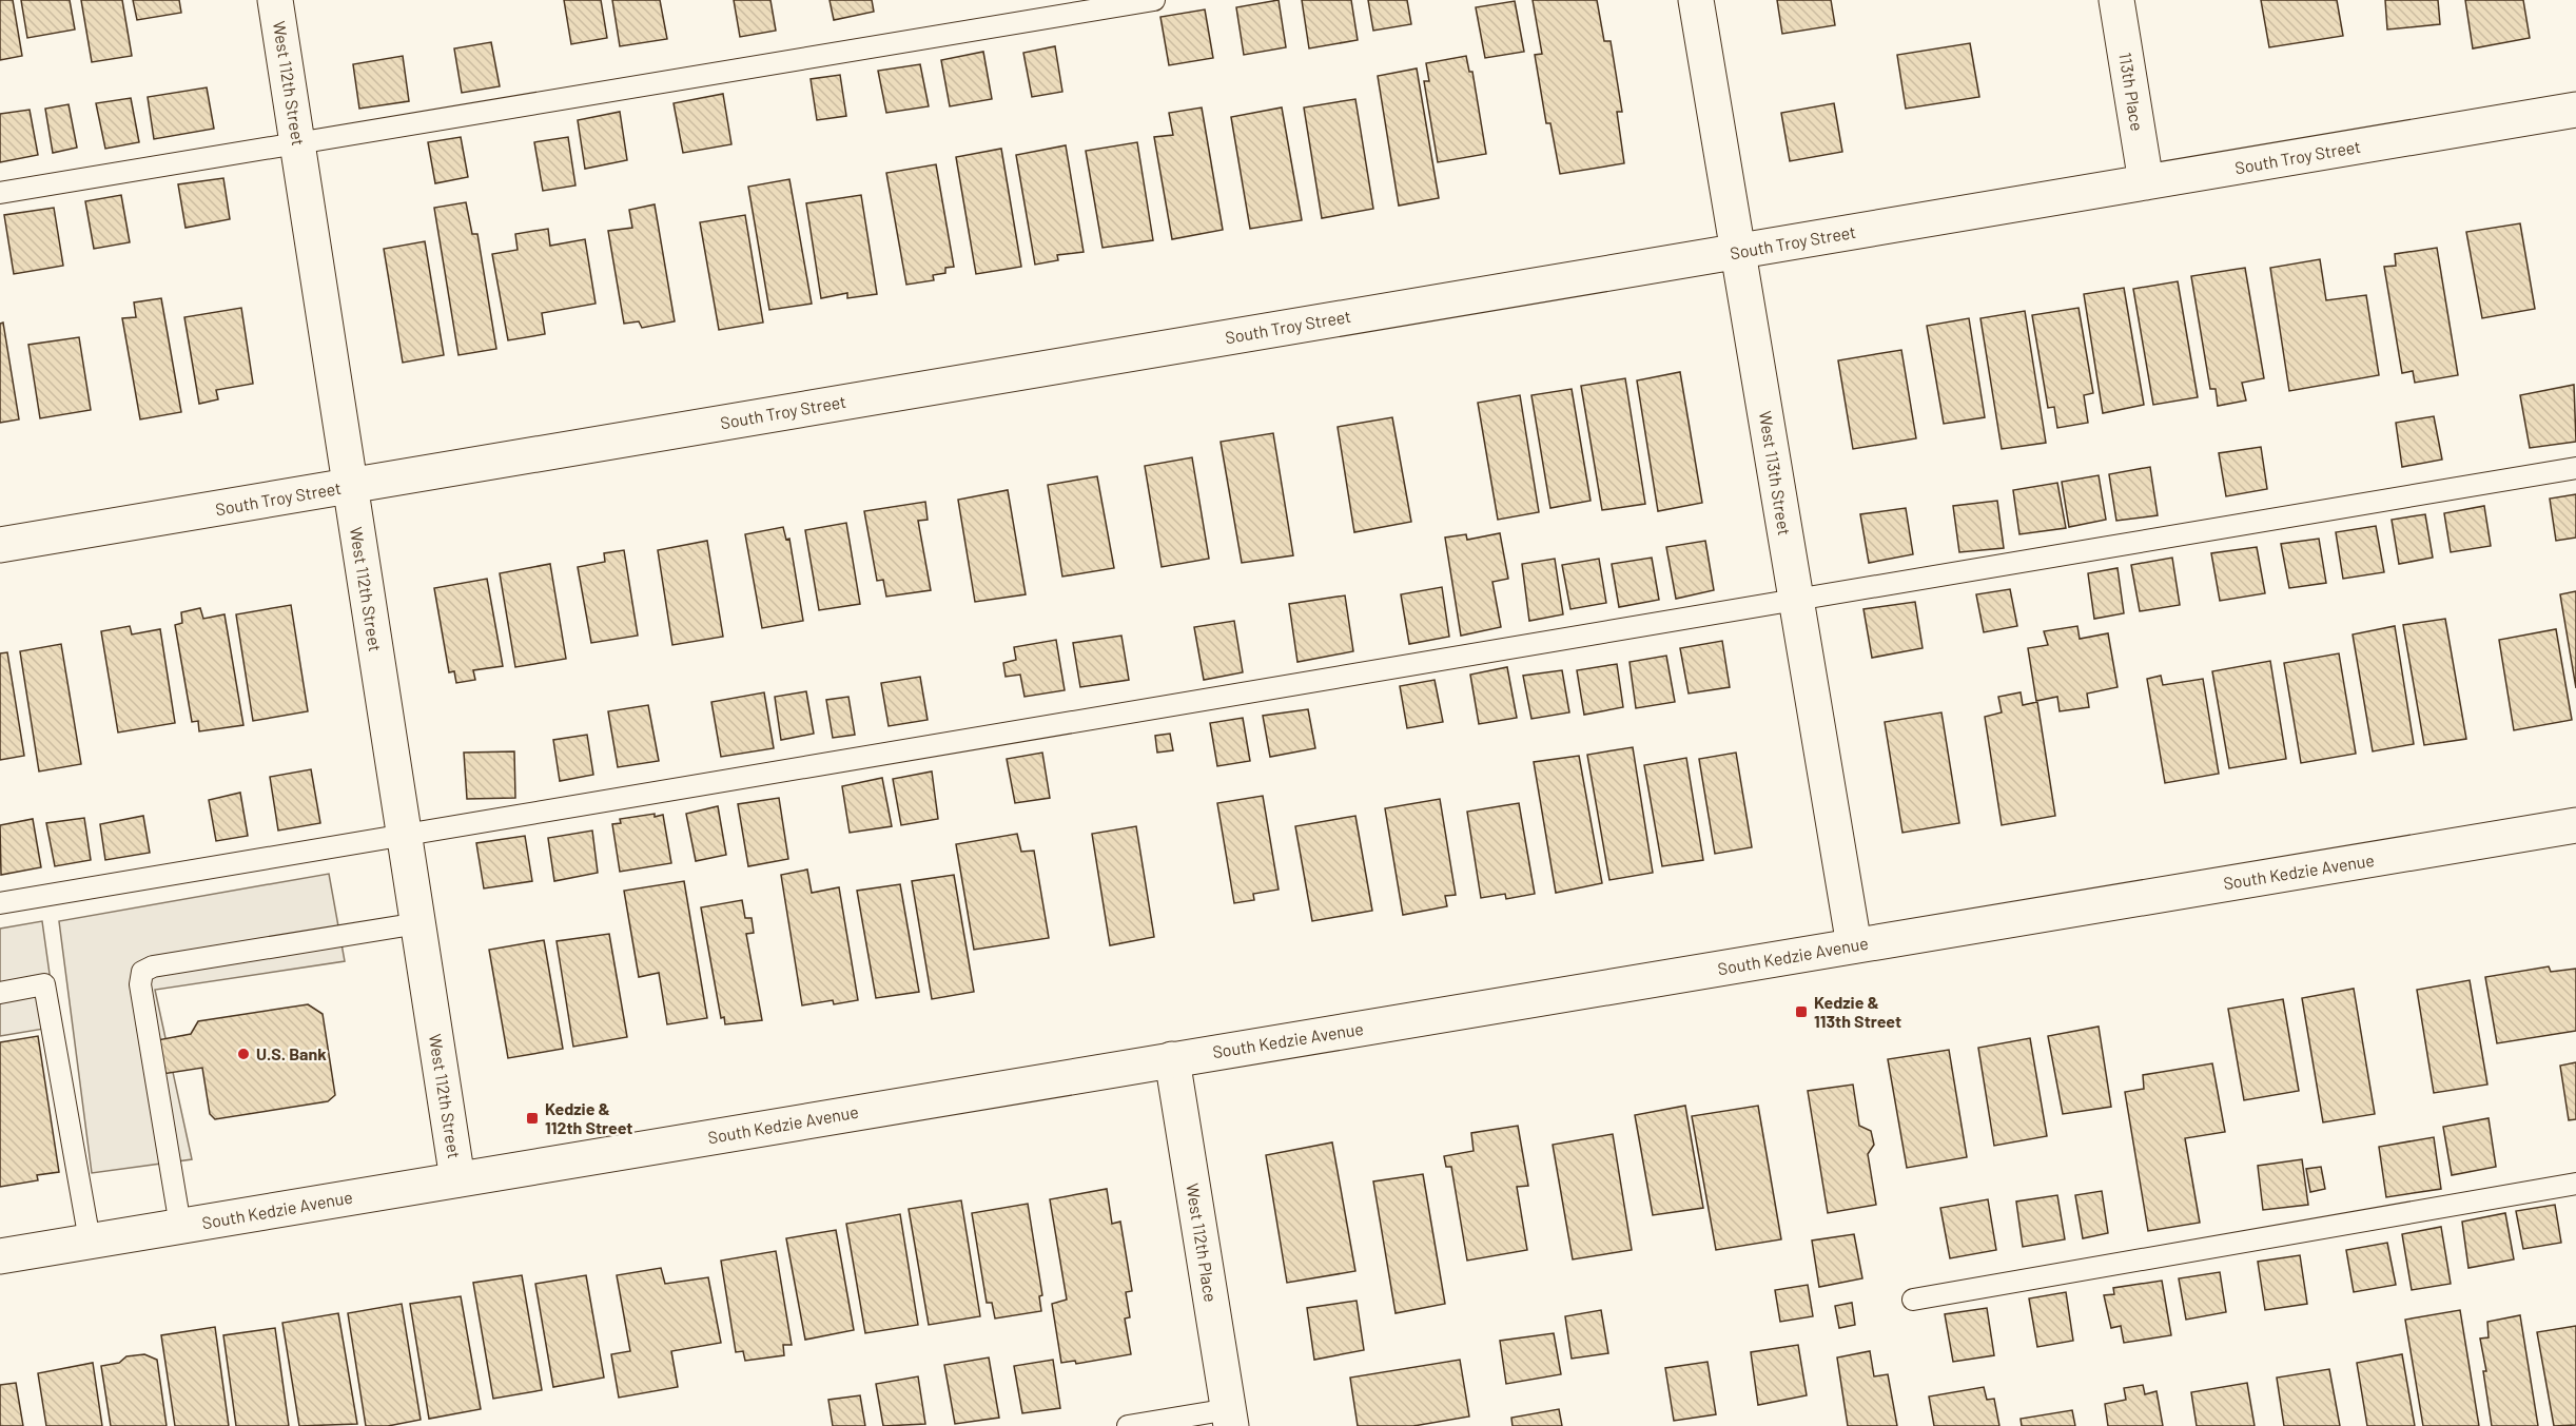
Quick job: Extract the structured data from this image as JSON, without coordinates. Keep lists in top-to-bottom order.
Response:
{
  "streets": {
    "street": [
      "West 112th Street",
      "113th Place",
      "South Troy Street",
      "West 113th Street",
      "South Kedzie Avenue",
      "West 112th Place"
    ]
  },
  "crossings": [
    ["West 112th Street", "South Troy Street"],
    ["West 112th Street", "South Kedzie Avenue"],
    ["113th Place", "South Troy Street"],
    ["South Troy Street", "West 113th Street"],
    ["West 113th Street", "South Kedzie Avenue"],
    ["South Kedzie Avenue", "West 112th Place"]
  ],
  "places": {
    "transit": ["Kedzie & 113th Street", "Kedzie & 112th Street"],
    "other": ["U.S. Bank"]
  }
}
